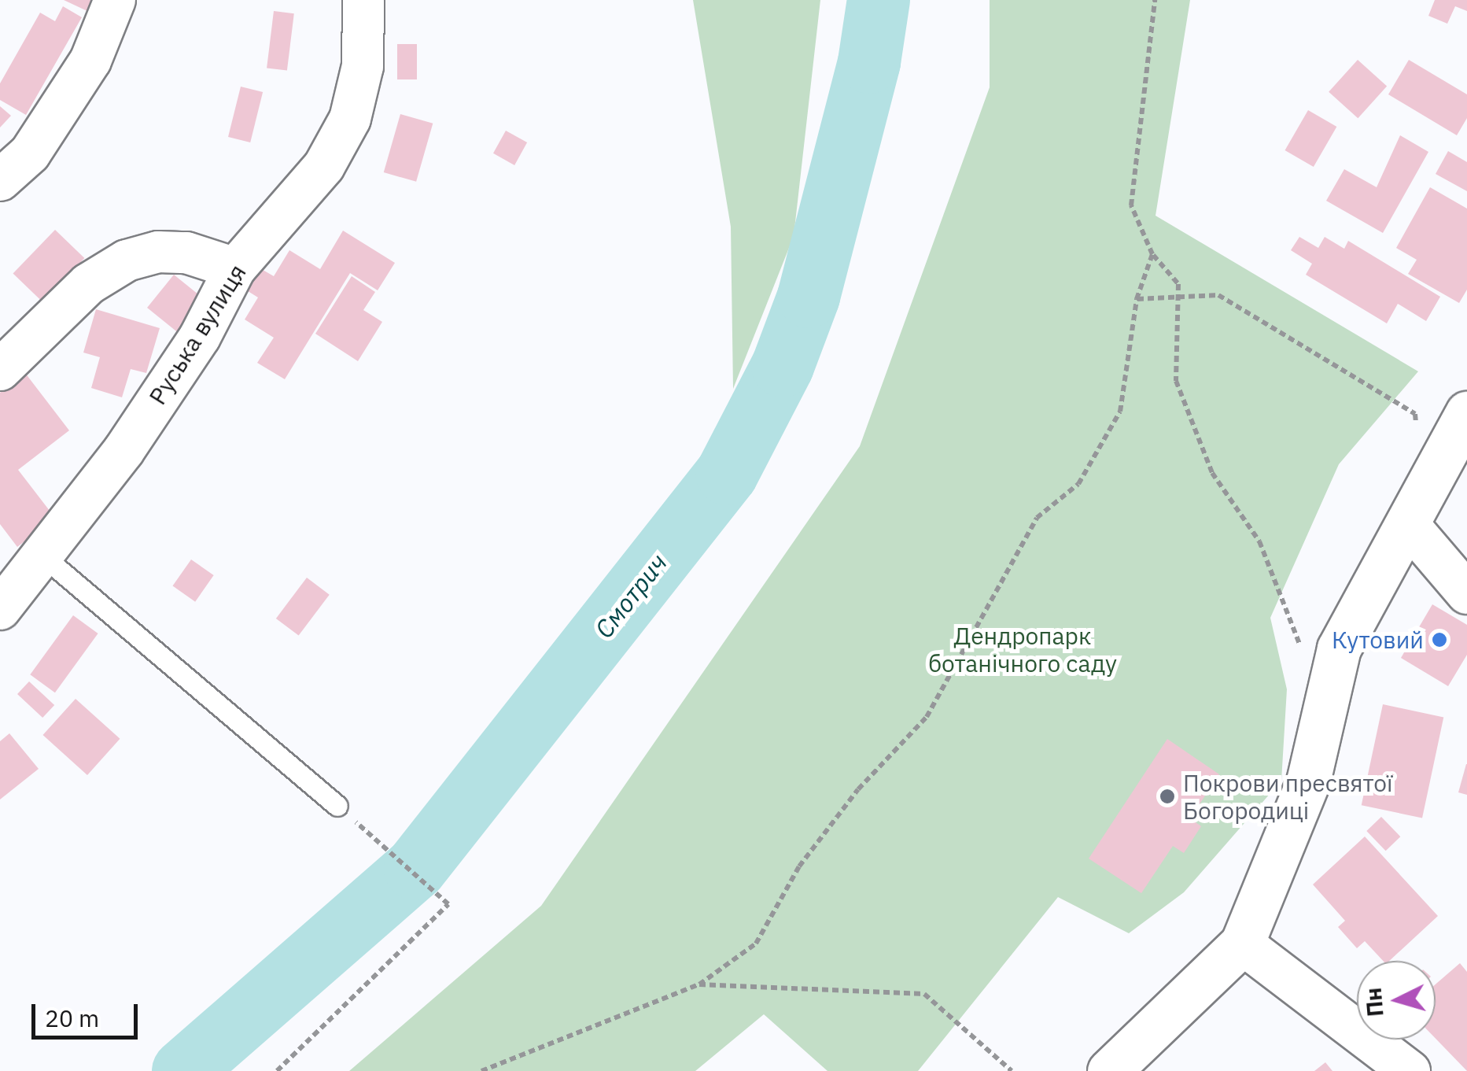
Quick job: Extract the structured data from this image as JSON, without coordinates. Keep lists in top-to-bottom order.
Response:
{
  "streets": {
    "street": ["Руська вулиця"]
  },
  "water": ["Смотрич"],
  "parks": ["Дендропарк ботанічного саду"],
  "places": ["Кутовий", "Покрови пресвятої Богородиці"],
  "scale_bar": "20 m",
  "north": "left"
}
